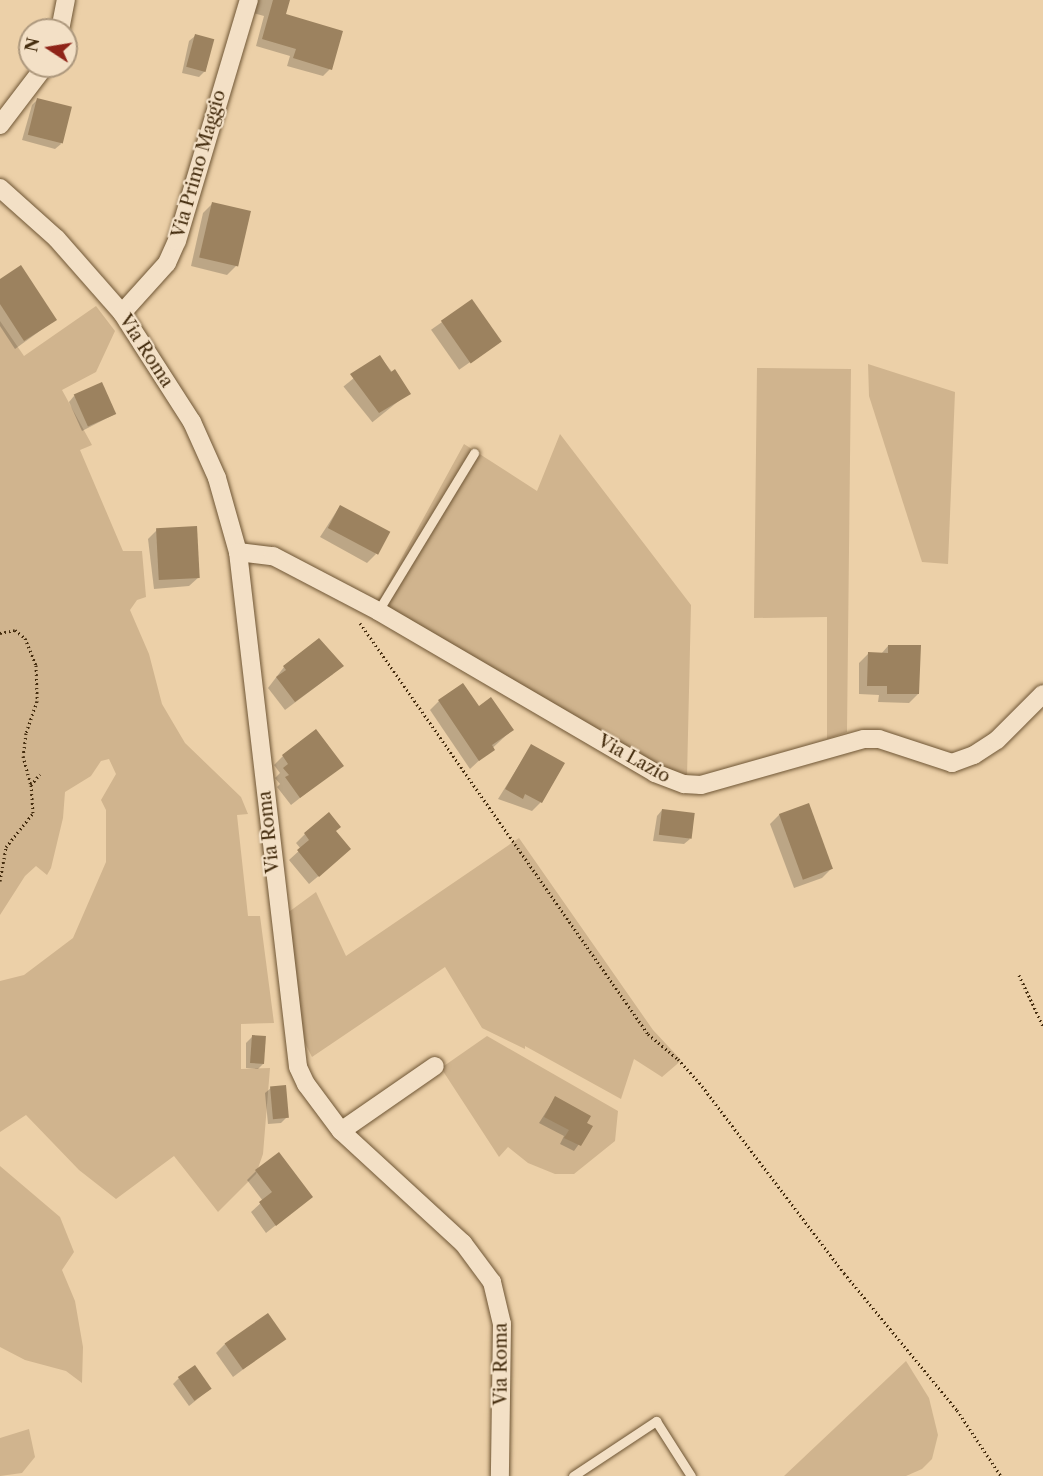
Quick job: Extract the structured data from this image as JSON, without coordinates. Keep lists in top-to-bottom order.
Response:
{
  "streets": {
    "street": ["Via Primo Maggio", "Via Roma", "Via Lazio"]
  },
  "crossings": [
    ["Via Primo Maggio", "Via Roma"],
    ["Via Roma", "Via Lazio"]
  ],
  "north": "left"
}
